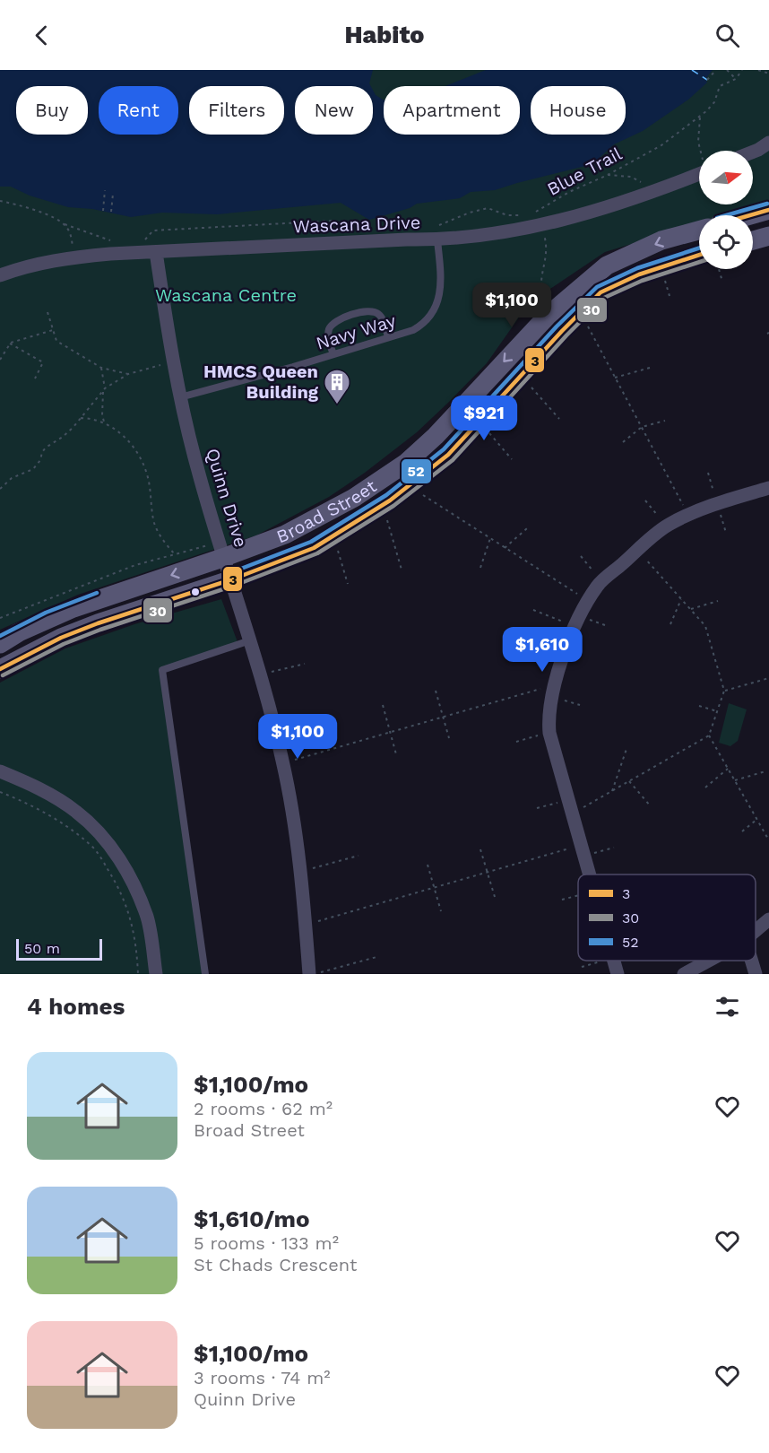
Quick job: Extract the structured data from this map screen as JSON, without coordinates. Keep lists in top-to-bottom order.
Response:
{
  "streets": {
    "main road": ["Broad Street"],
    "street": ["Wascana Drive", "Quinn Drive"],
    "lane": ["Navy Way"],
    "path": ["Blue Trail"]
  },
  "crossings": [
    ["Blue Trail", "Wascana Drive"],
    ["Wascana Drive", "Navy Way"],
    ["Wascana Drive", "Quinn Drive"],
    ["Navy Way", "Quinn Drive"],
    ["Quinn Drive", "Broad Street"]
  ],
  "parks": ["Wascana Centre"],
  "places": {
    "building": ["HMCS Queen Building"]
  },
  "lines": ["transit line 52", "transit line 3", "transit line 30"],
  "legend": ["3", "30", "52"],
  "scale_bar": "50 m",
  "north": "right",
  "page": {
    "header": "Habito",
    "chip": [
      "Buy",
      "Rent",
      "Filters",
      "New",
      "Apartment",
      "House"
    ],
    "price": [
      "$1,100",
      "$921",
      "$1,610",
      "$1,100"
    ],
    "scale": "50 m",
    "heading": "4 homes",
    "list": [
      {
        "name": "$1,100/mo",
        "note": "2 rooms · 62 m² · Broad Street"
      },
      {
        "name": "$1,610/mo",
        "note": "5 rooms · 133 m² · St Chads Crescent"
      },
      {
        "name": "$1,100/mo",
        "note": "3 rooms · 74 m² · Quinn Drive"
      }
    ]
  }
}
